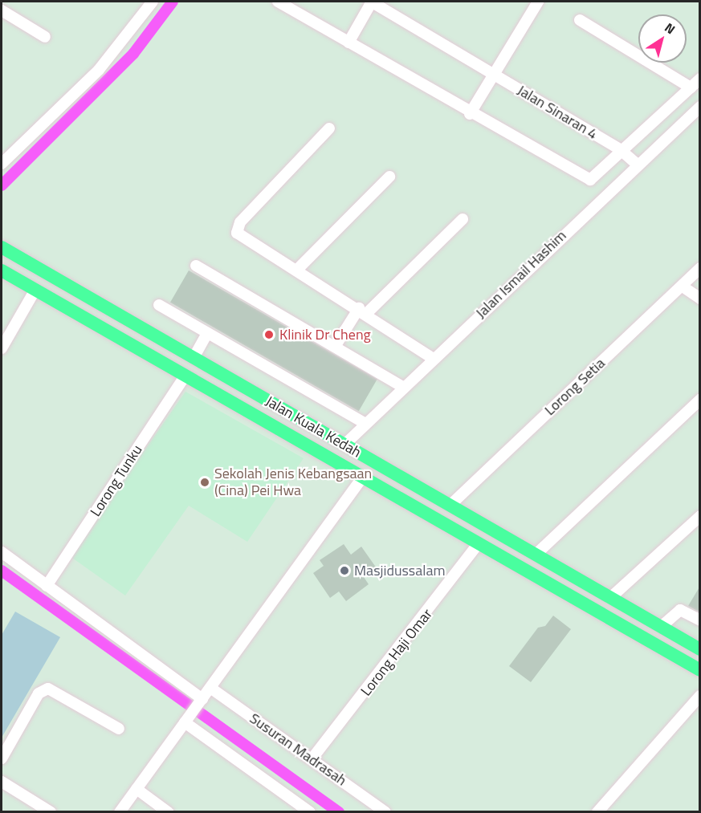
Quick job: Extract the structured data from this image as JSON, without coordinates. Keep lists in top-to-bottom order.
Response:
{
  "streets": {
    "main road": ["Jalan Kuala Kedah"],
    "street": [
      "Jalan Sinaran 4",
      "Jalan Ismail Hashim",
      "Lorong Setia",
      "Lorong Tunku",
      "Lorong Haji Omar",
      "Susuran Madrasah"
    ]
  },
  "crossings": [
    ["Jalan Sinaran 4", "Jalan Ismail Hashim"],
    ["Jalan Ismail Hashim", "Jalan Kuala Kedah"],
    ["Lorong Setia", "Jalan Kuala Kedah"],
    ["Jalan Kuala Kedah", "Lorong Tunku"],
    ["Jalan Kuala Kedah", "Lorong Haji Omar"],
    ["Lorong Haji Omar", "Susuran Madrasah"]
  ],
  "places": ["Klinik Dr Cheng", "Sekolah Jenis Kebangsaan (Cina) Pei Hwa", "Masjidussalam"],
  "north": "top right"
}
